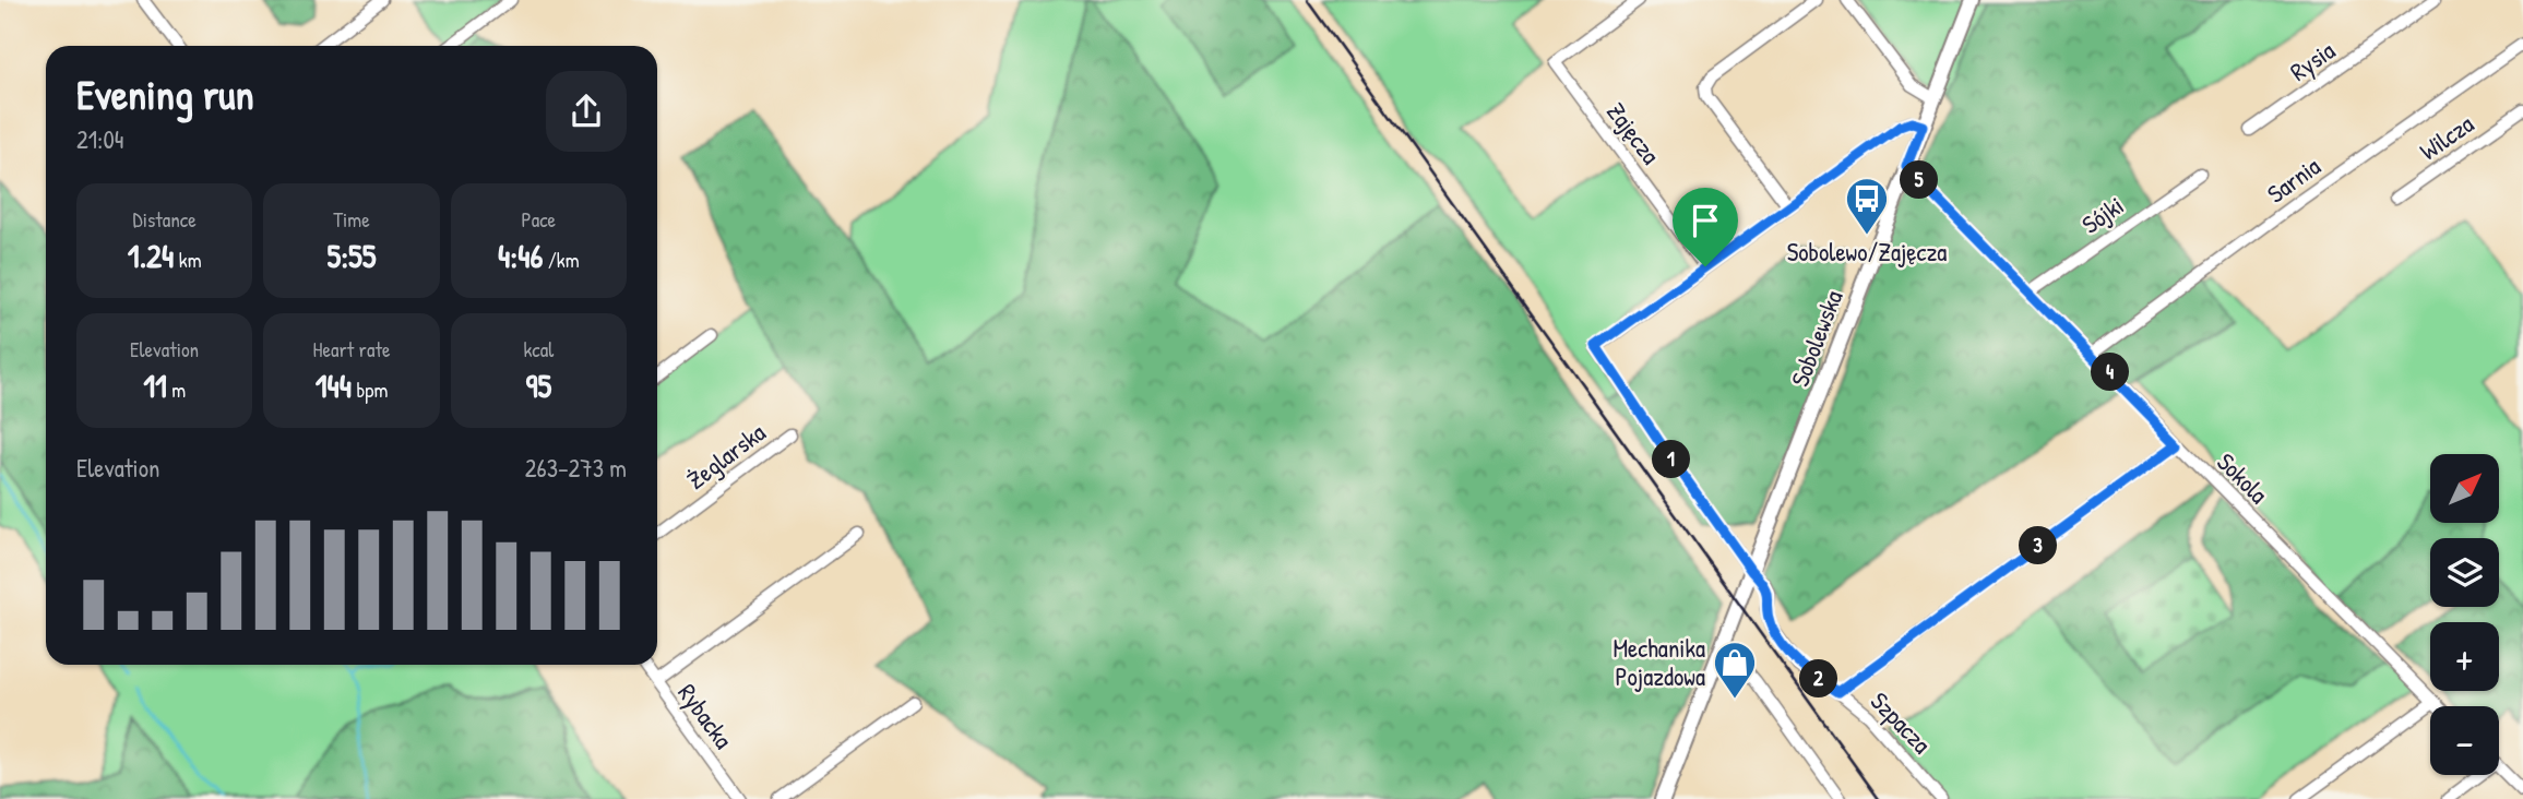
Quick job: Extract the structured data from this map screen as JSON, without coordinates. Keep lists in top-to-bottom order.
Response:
{
  "streets": {
    "street": [
      "Rysia",
      "Zajęcza",
      "Wilcza",
      "Sarnia",
      "Sójki",
      "Sobolewska",
      "Żeglarska",
      "Sokola",
      "Rybacka",
      "Szpacza"
    ]
  },
  "crossings": [
    ["Zajęcza", "Szpacza"],
    ["Sarnia", "Sokola"],
    ["Sójki", "Sokola"],
    ["Sobolewska", "Sokola"],
    ["Sobolewska", "Szpacza"]
  ],
  "places": {
    "bus stop": ["Sobolewo/Zajęcza"],
    "shop": ["Mechanika Pojazdowa"]
  },
  "north": "top right",
  "page": {
    "heading": ["Evening run", "21:04"],
    "pins": [
      "5",
      "4",
      "1",
      "3",
      "2"
    ],
    "stats": [
      ["Distance", "1.24 km"],
      ["Time", "5:55"],
      ["Pace", "4:46 /km"],
      ["Elevation", "11 m"],
      ["Heart rate", "144 bpm"],
      ["kcal", "95"]
    ],
    "chart": ["Elevation", "263–273 m"],
    "map_buttons": ["+", "−"]
  }
}
